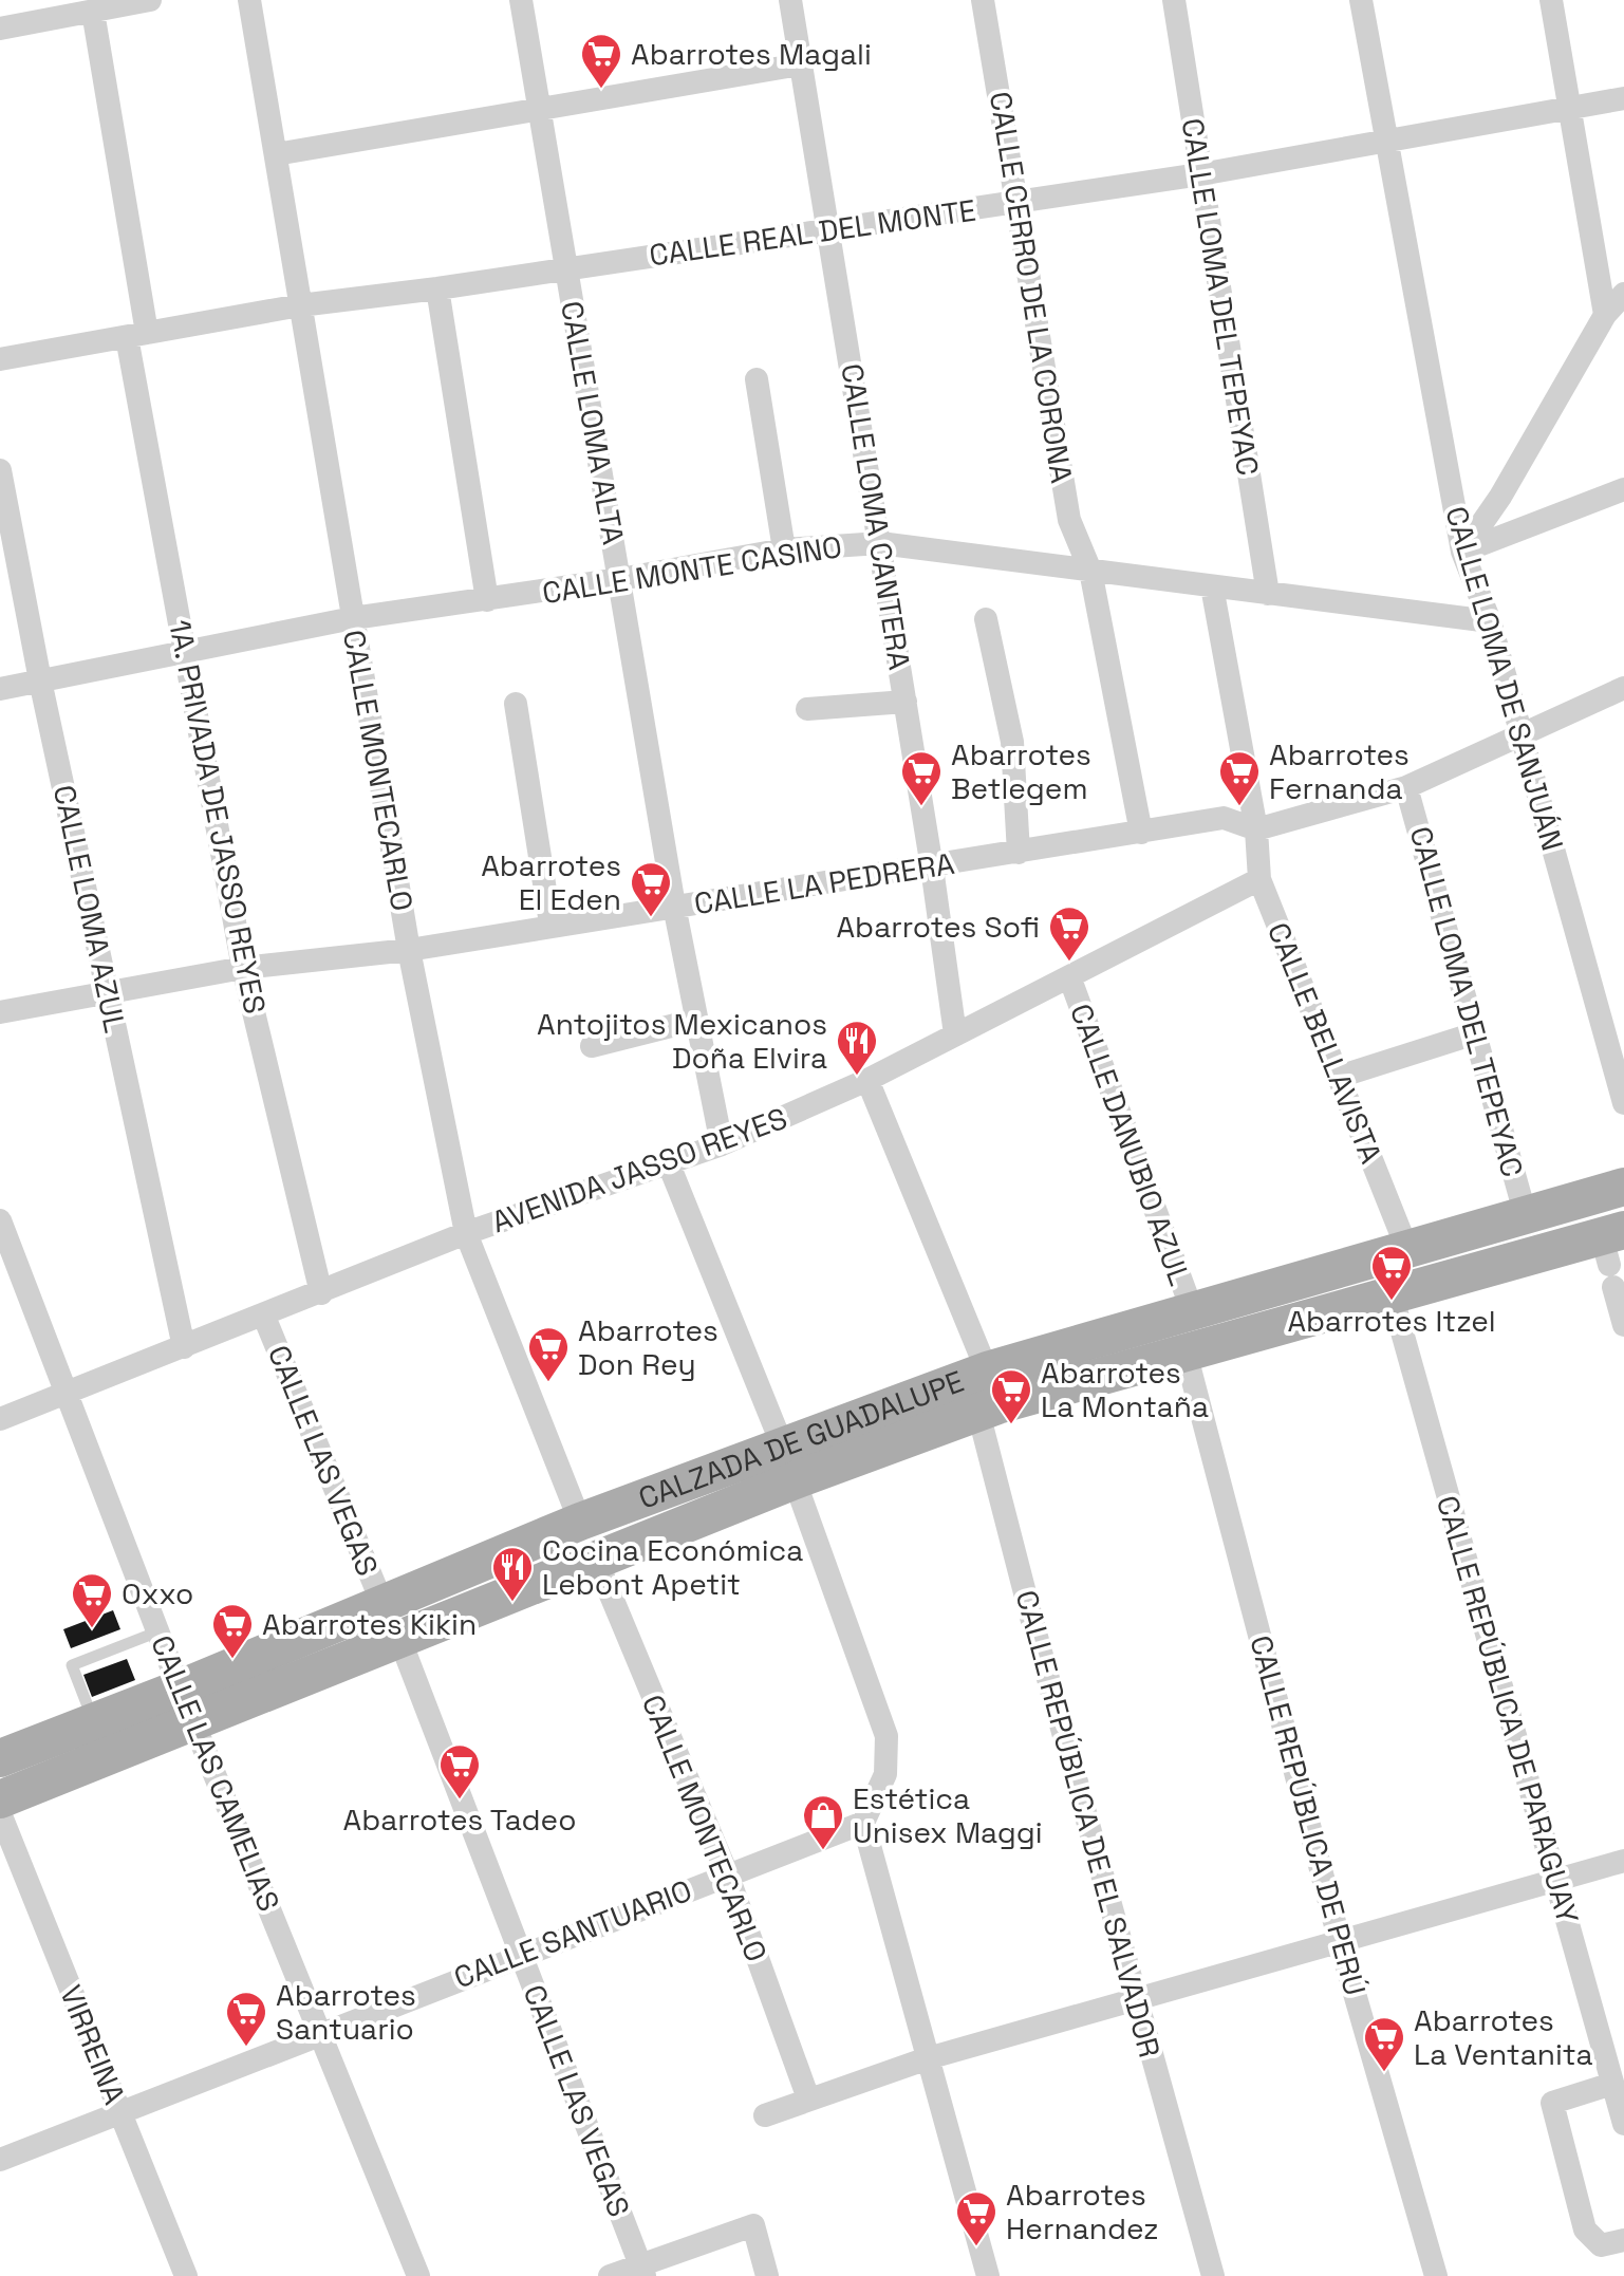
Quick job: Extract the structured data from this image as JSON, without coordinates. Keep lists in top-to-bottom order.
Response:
{
  "streets": {
    "main road": ["CALZADA DE GUADALUPE"],
    "street": [
      "CALLE REAL DEL MONTE",
      "CALLE CERRO DE LA CORONA",
      "CALLE LOMA DEL TEPEYAC",
      "CALLE LOMA ALTA",
      "CALLE LOMA CANTERA",
      "CALLE MONTE CASINO",
      "CALLE LOMA DE SANJUÁN",
      "CALLE MONTECARLO",
      "1A. PRIVADA DE JASSO REYES",
      "CALLE LA PEDRERA",
      "CALLE LOMA AZUL",
      "CALLE BELLAVISTA",
      "CALLE DANUBIO AZUL",
      "AVENIDA JASSO REYES",
      "CALLE LAS VEGAS",
      "CALLE REPÚBLICA DE PARAGUAY",
      "CALLE LAS CAMELIAS",
      "CALLE REPÚBLICA DE PERÚ",
      "CALLE REPÚBLICA DE EL SALVADOR",
      "CALLE SANTUARIO",
      "VIRREINA"
    ]
  },
  "crossings": [
    ["CALLE REAL DEL MONTE", "CALLE CERRO DE LA CORONA"],
    ["CALLE REAL DEL MONTE", "CALLE LOMA DEL TEPEYAC"],
    ["CALLE REAL DEL MONTE", "CALLE LOMA ALTA"],
    ["CALLE REAL DEL MONTE", "CALLE LOMA CANTERA"],
    ["CALLE REAL DEL MONTE", "CALLE LOMA DE SANJUÁN"],
    ["CALLE REAL DEL MONTE", "CALLE MONTECARLO"],
    ["CALLE REAL DEL MONTE", "1A. PRIVADA DE JASSO REYES"],
    ["CALLE CERRO DE LA CORONA", "CALLE MONTE CASINO"],
    ["CALLE CERRO DE LA CORONA", "CALLE LA PEDRERA"],
    ["CALLE LOMA DEL TEPEYAC", "CALLE MONTE CASINO"],
    ["CALLE LOMA DEL TEPEYAC", "CALZADA DE GUADALUPE"],
    ["CALLE LOMA ALTA", "CALLE MONTE CASINO"],
    ["CALLE LOMA ALTA", "CALLE LA PEDRERA"],
    ["CALLE LOMA ALTA", "AVENIDA JASSO REYES"],
    ["CALLE LOMA CANTERA", "CALLE MONTE CASINO"],
    ["CALLE LOMA CANTERA", "CALLE LA PEDRERA"],
    ["CALLE LOMA CANTERA", "AVENIDA JASSO REYES"],
    ["CALLE MONTE CASINO", "CALLE LOMA DE SANJUÁN"],
    ["CALLE MONTE CASINO", "CALLE MONTECARLO"],
    ["CALLE MONTE CASINO", "1A. PRIVADA DE JASSO REYES"],
    ["CALLE MONTE CASINO", "CALLE LOMA AZUL"],
    ["CALLE MONTECARLO", "CALLE LA PEDRERA"],
    ["CALLE MONTECARLO", "AVENIDA JASSO REYES"],
    ["CALLE MONTECARLO", "CALZADA DE GUADALUPE"],
    ["CALLE MONTECARLO", "CALLE SANTUARIO"],
    ["1A. PRIVADA DE JASSO REYES", "CALLE LA PEDRERA"],
    ["1A. PRIVADA DE JASSO REYES", "AVENIDA JASSO REYES"],
    ["CALLE LA PEDRERA", "CALLE LOMA AZUL"],
    ["CALLE LA PEDRERA", "CALLE BELLAVISTA"],
    ["CALLE LOMA AZUL", "AVENIDA JASSO REYES"],
    ["CALLE BELLAVISTA", "AVENIDA JASSO REYES"],
    ["CALLE BELLAVISTA", "CALZADA DE GUADALUPE"],
    ["CALLE DANUBIO AZUL", "AVENIDA JASSO REYES"],
    ["CALLE DANUBIO AZUL", "CALZADA DE GUADALUPE"],
    ["AVENIDA JASSO REYES", "CALLE LAS VEGAS"],
    ["AVENIDA JASSO REYES", "CALLE LAS CAMELIAS"],
    ["CALZADA DE GUADALUPE", "CALLE LAS VEGAS"],
    ["CALZADA DE GUADALUPE", "CALLE REPÚBLICA DE PARAGUAY"],
    ["CALZADA DE GUADALUPE", "CALLE LAS CAMELIAS"],
    ["CALZADA DE GUADALUPE", "CALLE REPÚBLICA DE PERÚ"],
    ["CALZADA DE GUADALUPE", "CALLE REPÚBLICA DE EL SALVADOR"],
    ["CALLE LAS VEGAS", "CALLE SANTUARIO"],
    ["CALLE LAS CAMELIAS", "CALLE SANTUARIO"],
    ["CALLE SANTUARIO", "VIRREINA"]
  ],
  "places": {
    "supermarket": [
      "Abarrotes Magali",
      "Abarrotes Betlegem",
      "Abarrotes Fernanda",
      "Abarrotes El Eden",
      "Abarrotes Sofi",
      "Abarrotes Itzel",
      "Abarrotes Don Rey",
      "Abarrotes La Montaña",
      "Oxxo",
      "Abarrotes Kikin",
      "Abarrotes Tadeo",
      "Abarrotes Santuario",
      "Abarrotes La Ventanita",
      "Abarrotes Hernandez"
    ],
    "restaurant": ["Antojitos Mexicanos Doña Elvira", "Cocina Económica Lebont Apetit"],
    "shop": ["Estética Unisex Maggi"]
  }
}
